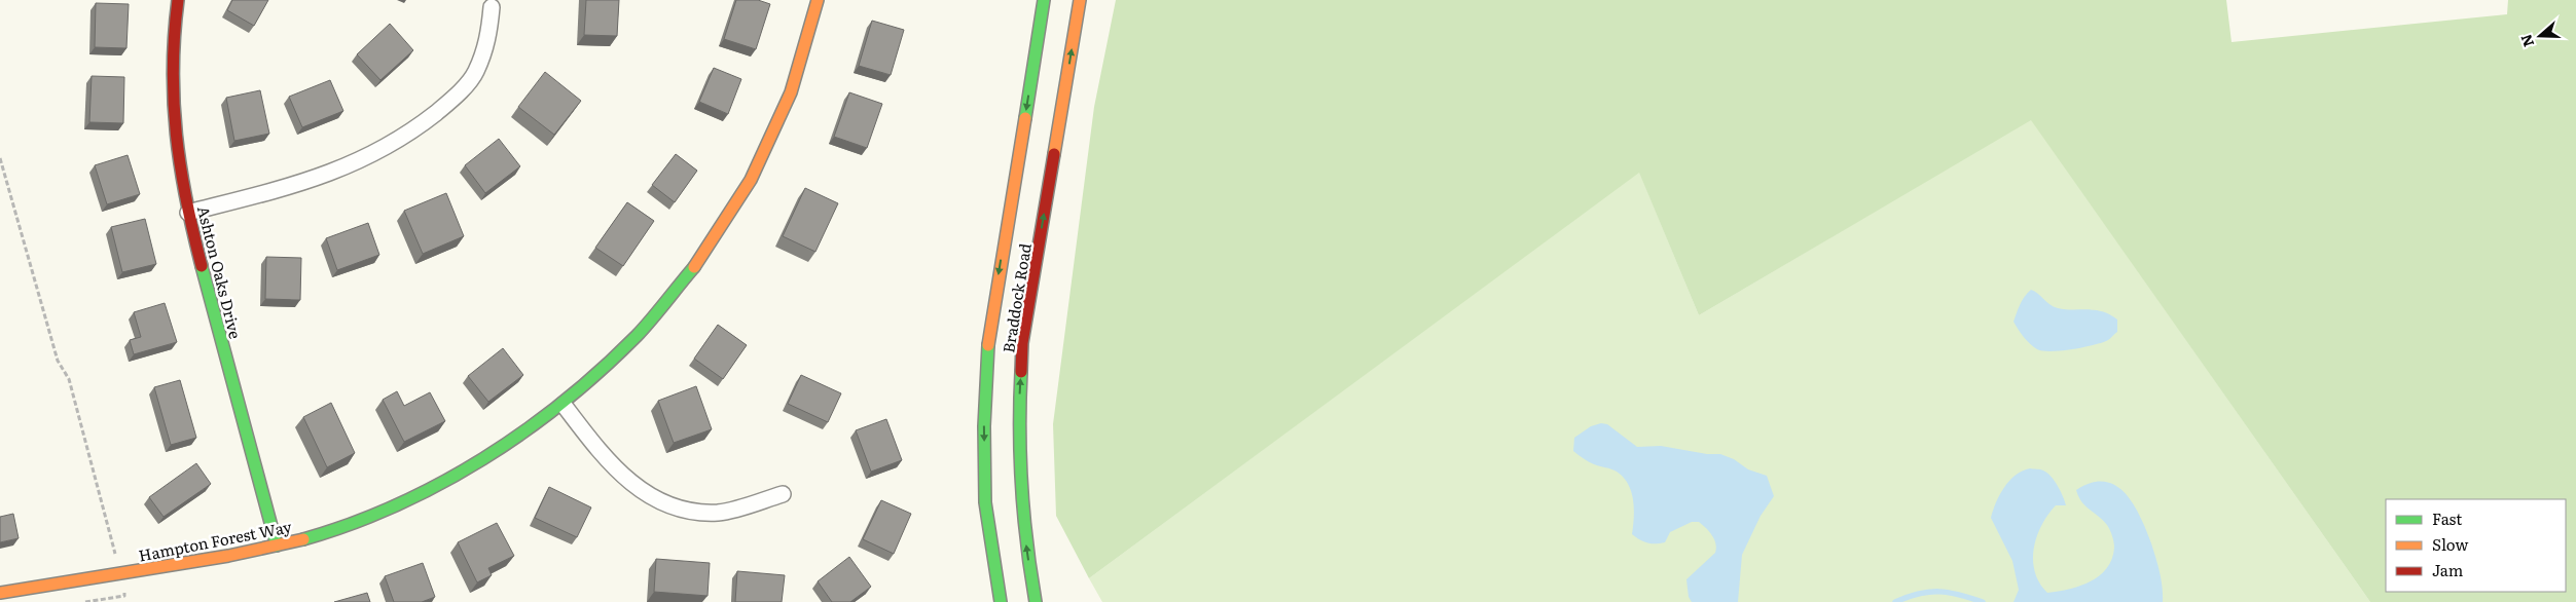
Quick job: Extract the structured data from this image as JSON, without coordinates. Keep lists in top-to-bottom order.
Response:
{
  "streets": {
    "street": ["Ashton Oaks Drive", "Braddock Road", "Hampton Forest Way"]
  },
  "crossings": [
    ["Ashton Oaks Drive", "Hampton Forest Way"]
  ],
  "legend": ["Fast", "Slow", "Jam"],
  "north": "left"
}
